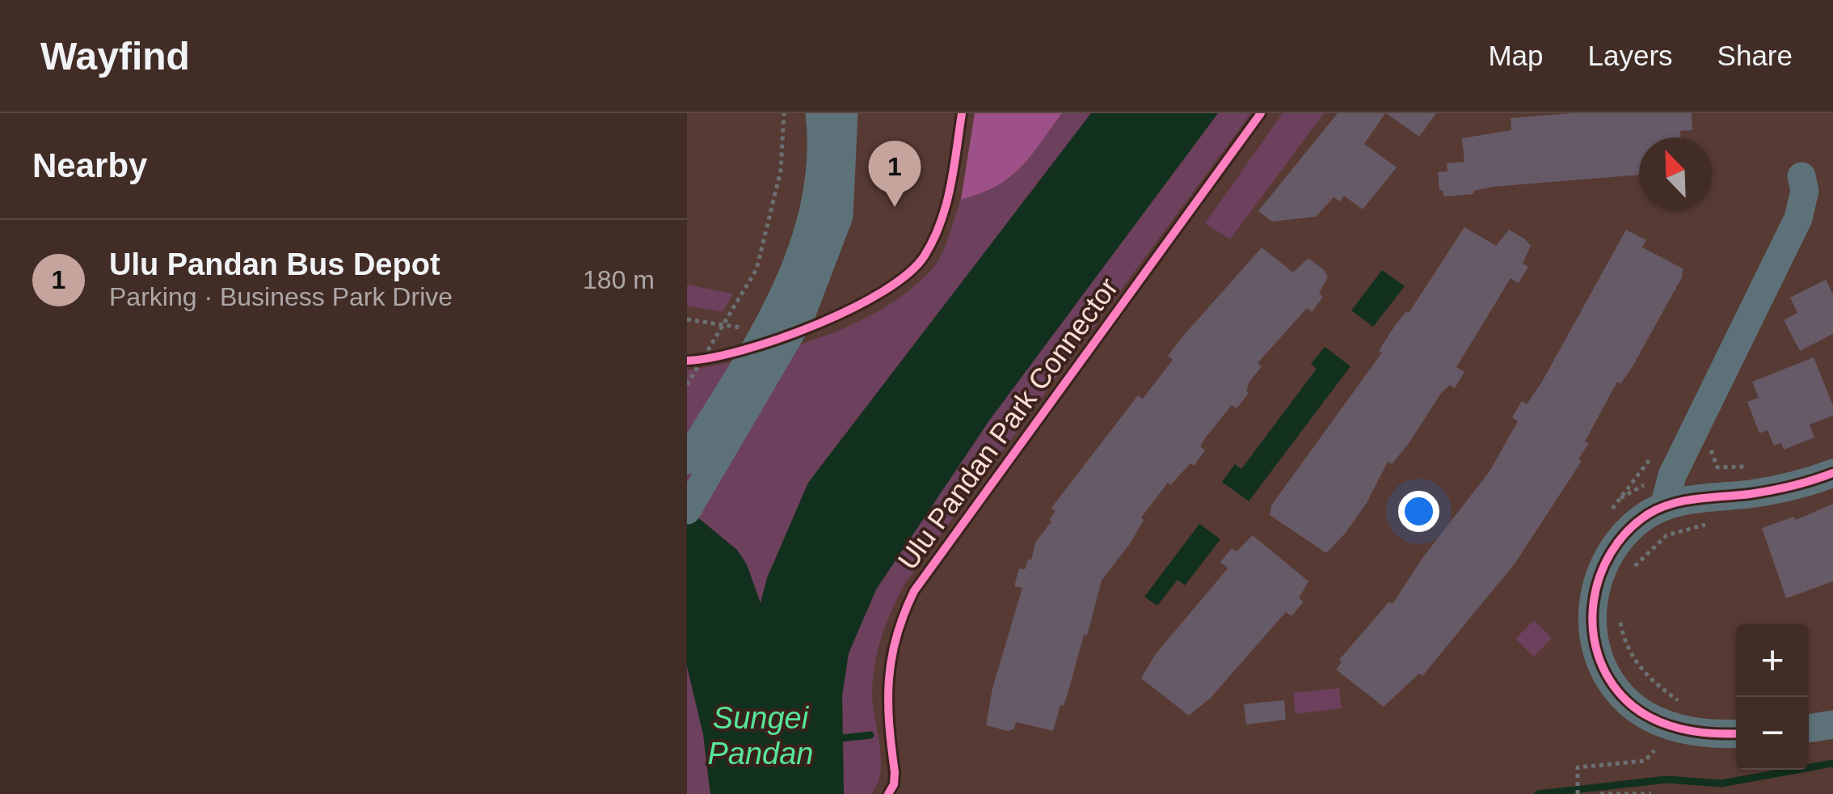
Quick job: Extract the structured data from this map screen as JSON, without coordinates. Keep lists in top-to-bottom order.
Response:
{
  "streets": {
    "cycle path": ["Ulu Pandan Park Connector"]
  },
  "water": ["Sungei Pandan"],
  "north": "top left",
  "page": {
    "header": "Wayfind",
    "nav": ["Map", "Layers", "Share"],
    "heading": "Nearby",
    "pins": "1",
    "list": [
      {
        "mark": "1",
        "name": "Ulu Pandan Bus Depot",
        "note": "Parking · Business Park Drive",
        "value": "180 m"
      }
    ],
    "map_buttons": ["+", "−"]
  }
}
